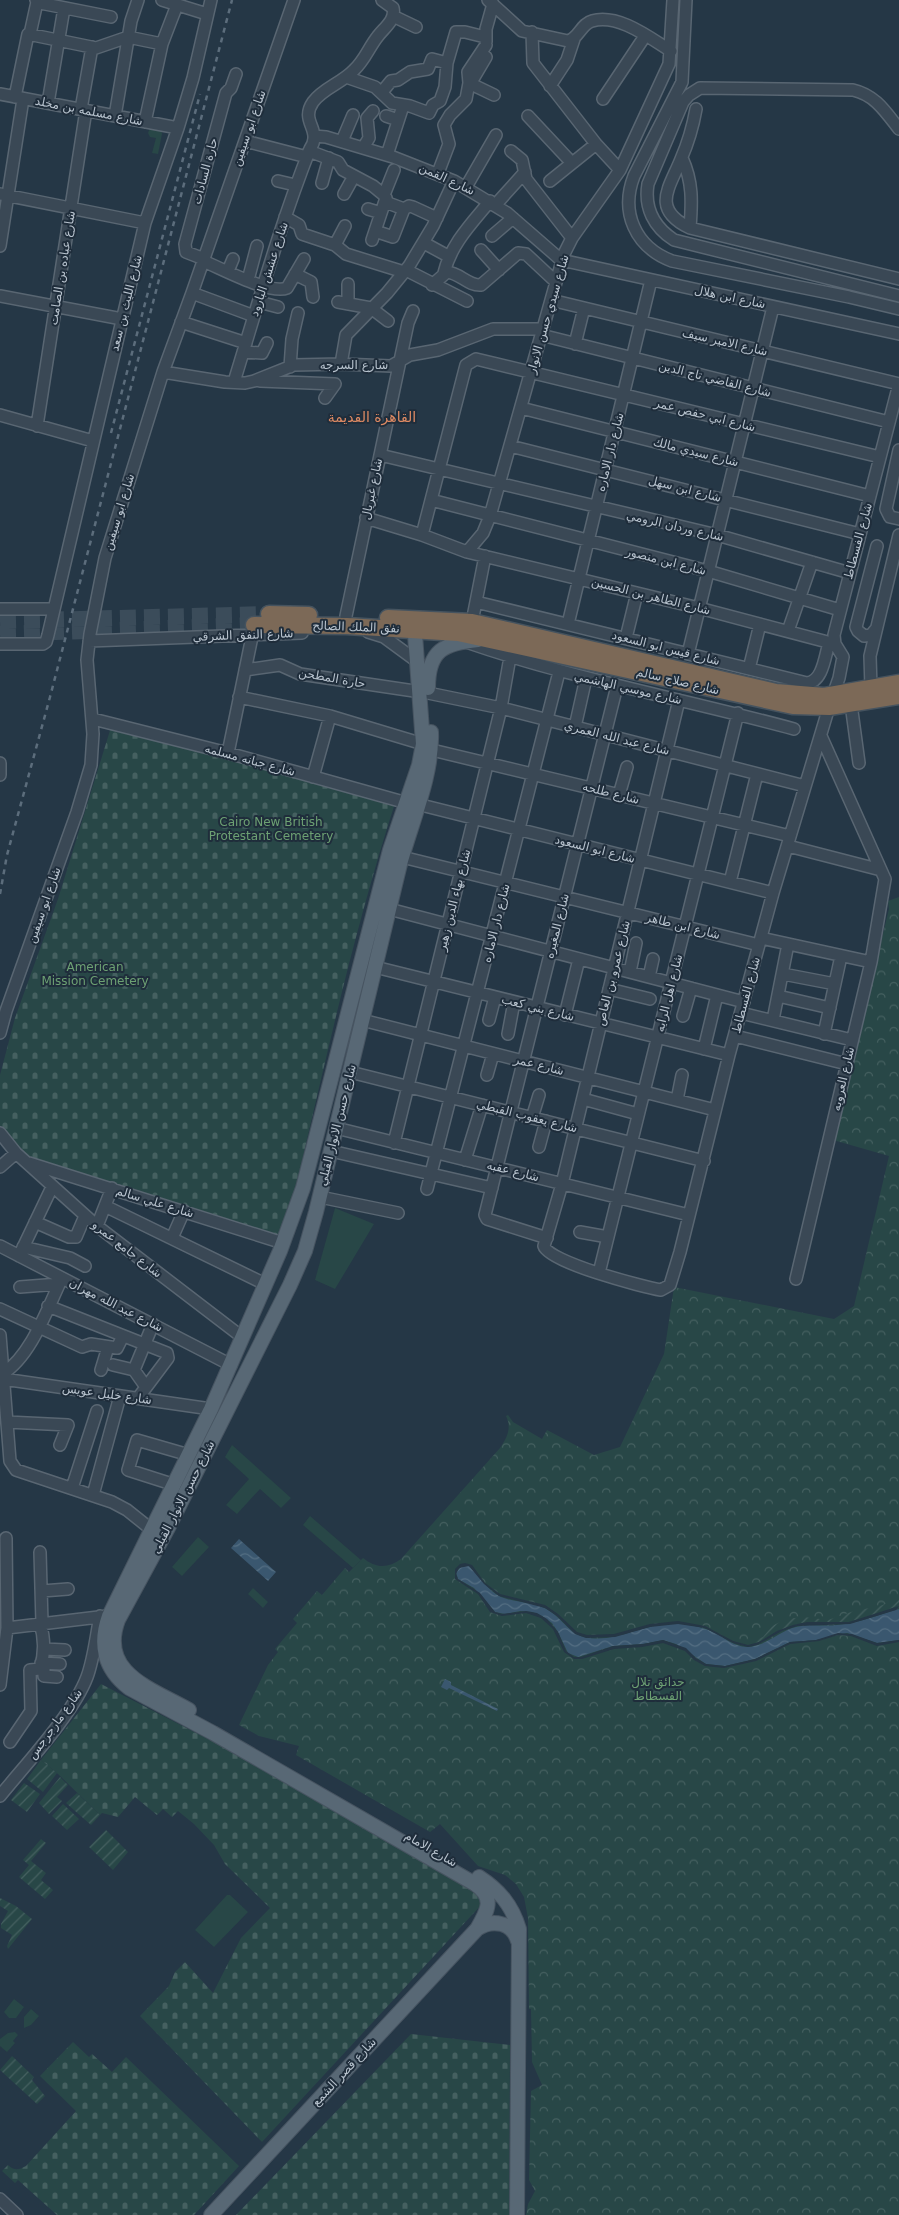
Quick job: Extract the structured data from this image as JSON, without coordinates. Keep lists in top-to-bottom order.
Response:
{
  "streets": {
    "highway": ["نفق الملك الصالح", "شارع صلاح سالم"],
    "main road": ["شارع حسن الانوار القبلي", "شارع الامام", "شارع قصر الشمع"],
    "street": [
      "شارع مسلمه بن مخلد",
      "شارع ابو سيفين",
      "حارة السادات",
      "شارع القمن",
      "شارع عباده بن الصامت",
      "شارع عشش البارود",
      "شارع ابن هلال",
      "شارع الليث بن سعد",
      "شارع سيدي حسن الانوار",
      "شارع الامير سيف",
      "شارع السرجه",
      "شارع القاضي تاج الدين",
      "شارع ابي حفص عمر",
      "شارع دار الاماره",
      "شارع سيدي مالك",
      "شارع غبريال",
      "شارع ابن سهل",
      "شارع وردان الرومي",
      "شارع الفسطاط",
      "شارع ابن منصور",
      "شارع الطاهر بن الحسين",
      "شارع النفق الشرقي",
      "شارع قيس ابو السعود",
      "حارة المطحن",
      "شارع موسي الهاشمي",
      "شارع عبد الله العمري",
      "شارع جبانه مسلمه",
      "شارع طلحه",
      "شارع ابو السعود",
      "شارع بهاء الدين زهير",
      "شارع المغيره",
      "شارع ابن طاهر",
      "شارع عمرو بن العاص",
      "شارع اهل الرايه",
      "شارع بني كعب",
      "شارع عمر",
      "شارع العروبه",
      "شارع يعقوب القبطي",
      "شارع عقبه",
      "شارع علي سالم",
      "شارع جامع عمرو",
      "شارع عبد الله مهران",
      "شارع خليل عويس",
      "شارع مارجرجس"
    ]
  },
  "crossings": [
    ["شارع مسلمه بن مخلد", "شارع عباده بن الصامت"],
    ["شارع مسلمه بن مخلد", "شارع الليث بن سعد"],
    ["شارع ابو سيفين", "حارة السادات"],
    ["شارع ابو سيفين", "شارع السرجه"],
    ["شارع ابو سيفين", "شارع النفق الشرقي"],
    ["شارع ابو سيفين", "شارع جبانه مسلمه"],
    ["شارع القمن", "شارع عشش البارود"],
    ["شارع القمن", "شارع ابن هلال"],
    ["شارع القمن", "شارع سيدي حسن الانوار"],
    ["شارع عشش البارود", "شارع السرجه"],
    ["شارع ابن هلال", "شارع سيدي حسن الانوار"],
    ["شارع ابن هلال", "شارع دار الاماره"],
    ["شارع سيدي حسن الانوار", "شارع الامير سيف"],
    ["شارع سيدي حسن الانوار", "شارع السرجه"],
    ["شارع سيدي حسن الانوار", "شارع القاضي تاج الدين"],
    ["شارع سيدي حسن الانوار", "شارع ابي حفص عمر"],
    ["شارع سيدي حسن الانوار", "شارع سيدي مالك"],
    ["شارع سيدي حسن الانوار", "شارع ابن سهل"],
    ["شارع سيدي حسن الانوار", "شارع وردان الرومي"],
    ["شارع سيدي حسن الانوار", "شارع ابن منصور"],
    ["شارع سيدي حسن الانوار", "شارع الطاهر بن الحسين"],
    ["شارع الامير سيف", "شارع دار الاماره"],
    ["شارع الامير سيف", "شارع الفسطاط"],
    ["شارع السرجه", "شارع القاضي تاج الدين"],
    ["شارع السرجه", "شارع غبريال"],
    ["شارع القاضي تاج الدين", "شارع دار الاماره"],
    ["شارع القاضي تاج الدين", "شارع الفسطاط"],
    ["شارع ابي حفص عمر", "شارع دار الاماره"],
    ["شارع ابي حفص عمر", "شارع وردان الرومي"],
    ["شارع ابي حفص عمر", "شارع الفسطاط"],
    ["شارع دار الاماره", "شارع سيدي مالك"],
    ["شارع دار الاماره", "شارع ابن سهل"],
    ["شارع دار الاماره", "شارع وردان الرومي"],
    ["شارع دار الاماره", "شارع ابن منصور"],
    ["شارع دار الاماره", "شارع الطاهر بن الحسين"],
    ["شارع دار الاماره", "شارع قيس ابو السعود"],
    ["شارع دار الاماره", "شارع موسي الهاشمي"],
    ["شارع دار الاماره", "شارع عبد الله العمري"],
    ["شارع دار الاماره", "شارع طلحه"],
    ["شارع دار الاماره", "شارع ابو السعود"],
    ["شارع دار الاماره", "شارع ابن طاهر"],
    ["شارع دار الاماره", "شارع بني كعب"],
    ["شارع دار الاماره", "شارع عمر"],
    ["شارع دار الاماره", "شارع يعقوب القبطي"],
    ["شارع دار الاماره", "شارع عقبه"],
    ["شارع سيدي مالك", "شارع الفسطاط"],
    ["شارع غبريال", "شارع وردان الرومي"],
    ["شارع غبريال", "شارع الطاهر بن الحسين"],
    ["شارع غبريال", "نفق الملك الصالح"],
    ["شارع ابن سهل", "شارع الفسطاط"],
    ["شارع وردان الرومي", "شارع الفسطاط"],
    ["شارع الفسطاط", "شارع ابن منصور"],
    ["شارع الفسطاط", "شارع الطاهر بن الحسين"],
    ["شارع الفسطاط", "شارع قيس ابو السعود"],
    ["شارع الفسطاط", "شارع صلاح سالم"],
    ["شارع الفسطاط", "شارع عبد الله العمري"],
    ["شارع الفسطاط", "شارع طلحه"],
    ["شارع الفسطاط", "شارع ابو السعود"],
    ["شارع الفسطاط", "شارع ابن طاهر"],
    ["شارع الفسطاط", "شارع اهل الرايه"],
    ["شارع الفسطاط", "شارع بني كعب"],
    ["شارع الفسطاط", "شارع عمر"],
    ["شارع الفسطاط", "شارع يعقوب القبطي"],
    ["شارع الفسطاط", "شارع عقبه"],
    ["شارع الطاهر بن الحسين", "شارع قيس ابو السعود"],
    ["نفق الملك الصالح", "شارع النفق الشرقي"],
    ["نفق الملك الصالح", "شارع صلاح سالم"],
    ["نفق الملك الصالح", "شارع موسي الهاشمي"],
    ["نفق الملك الصالح", "شارع حسن الانوار القبلي"],
    ["حارة المطحن", "شارع عبد الله العمري"],
    ["حارة المطحن", "شارع حسن الانوار القبلي"],
    ["شارع صلاح سالم", "شارع موسي الهاشمي"],
    ["شارع صلاح سالم", "شارع حسن الانوار القبلي"],
    ["شارع موسي الهاشمي", "شارع بهاء الدين زهير"],
    ["شارع موسي الهاشمي", "شارع المغيره"],
    ["شارع موسي الهاشمي", "شارع عمرو بن العاص"],
    ["شارع موسي الهاشمي", "شارع اهل الرايه"],
    ["شارع موسي الهاشمي", "شارع حسن الانوار القبلي"],
    ["شارع عبد الله العمري", "شارع بهاء الدين زهير"],
    ["شارع عبد الله العمري", "شارع المغيره"],
    ["شارع عبد الله العمري", "شارع عمرو بن العاص"],
    ["شارع عبد الله العمري", "شارع اهل الرايه"],
    ["شارع عبد الله العمري", "شارع حسن الانوار القبلي"],
    ["شارع جبانه مسلمه", "شارع ابو السعود"],
    ["شارع جبانه مسلمه", "شارع حسن الانوار القبلي"],
    ["شارع طلحه", "شارع بهاء الدين زهير"],
    ["شارع طلحه", "شارع المغيره"],
    ["شارع طلحه", "شارع عمرو بن العاص"],
    ["شارع طلحه", "شارع اهل الرايه"],
    ["شارع طلحه", "شارع حسن الانوار القبلي"],
    ["شارع ابو السعود", "شارع بهاء الدين زهير"],
    ["شارع ابو السعود", "شارع المغيره"],
    ["شارع ابو السعود", "شارع عمرو بن العاص"],
    ["شارع ابو السعود", "شارع اهل الرايه"],
    ["شارع ابو السعود", "شارع حسن الانوار القبلي"],
    ["شارع بهاء الدين زهير", "شارع ابن طاهر"],
    ["شارع بهاء الدين زهير", "شارع بني كعب"],
    ["شارع بهاء الدين زهير", "شارع عمر"],
    ["شارع بهاء الدين زهير", "شارع يعقوب القبطي"],
    ["شارع بهاء الدين زهير", "شارع عقبه"],
    ["شارع المغيره", "شارع ابن طاهر"],
    ["شارع المغيره", "شارع عمرو بن العاص"],
    ["شارع المغيره", "شارع بني كعب"],
    ["شارع المغيره", "شارع عمر"],
    ["شارع المغيره", "شارع يعقوب القبطي"],
    ["شارع المغيره", "شارع عقبه"],
    ["شارع ابن طاهر", "شارع عمرو بن العاص"],
    ["شارع ابن طاهر", "شارع اهل الرايه"],
    ["شارع ابن طاهر", "شارع العروبه"],
    ["شارع ابن طاهر", "شارع حسن الانوار القبلي"],
    ["شارع عمرو بن العاص", "شارع بني كعب"],
    ["شارع عمرو بن العاص", "شارع عمر"],
    ["شارع عمرو بن العاص", "شارع يعقوب القبطي"],
    ["شارع عمرو بن العاص", "شارع عقبه"],
    ["شارع اهل الرايه", "شارع بني كعب"],
    ["شارع اهل الرايه", "شارع عمر"],
    ["شارع اهل الرايه", "شارع يعقوب القبطي"],
    ["شارع اهل الرايه", "شارع عقبه"],
    ["شارع بني كعب", "شارع حسن الانوار القبلي"],
    ["شارع عمر", "شارع حسن الانوار القبلي"],
    ["شارع يعقوب القبطي", "شارع حسن الانوار القبلي"],
    ["شارع حسن الانوار القبلي", "شارع عقبه"],
    ["شارع حسن الانوار القبلي", "شارع علي سالم"],
    ["شارع حسن الانوار القبلي", "شارع جامع عمرو"],
    ["شارع حسن الانوار القبلي", "شارع عبد الله مهران"],
    ["شارع حسن الانوار القبلي", "شارع خليل عويس"],
    ["شارع حسن الانوار القبلي", "شارع مارجرجس"],
    ["شارع حسن الانوار القبلي", "شارع الامام"],
    ["شارع علي سالم", "شارع جامع عمرو"],
    ["شارع مارجرجس", "شارع الامام"]
  ],
  "districts": ["القاهرة القديمة"],
  "parks": ["Cairo New British Protestant Cemetery", "American Mission Cemetery", "حدائق تلال الفسطاط"]
}
